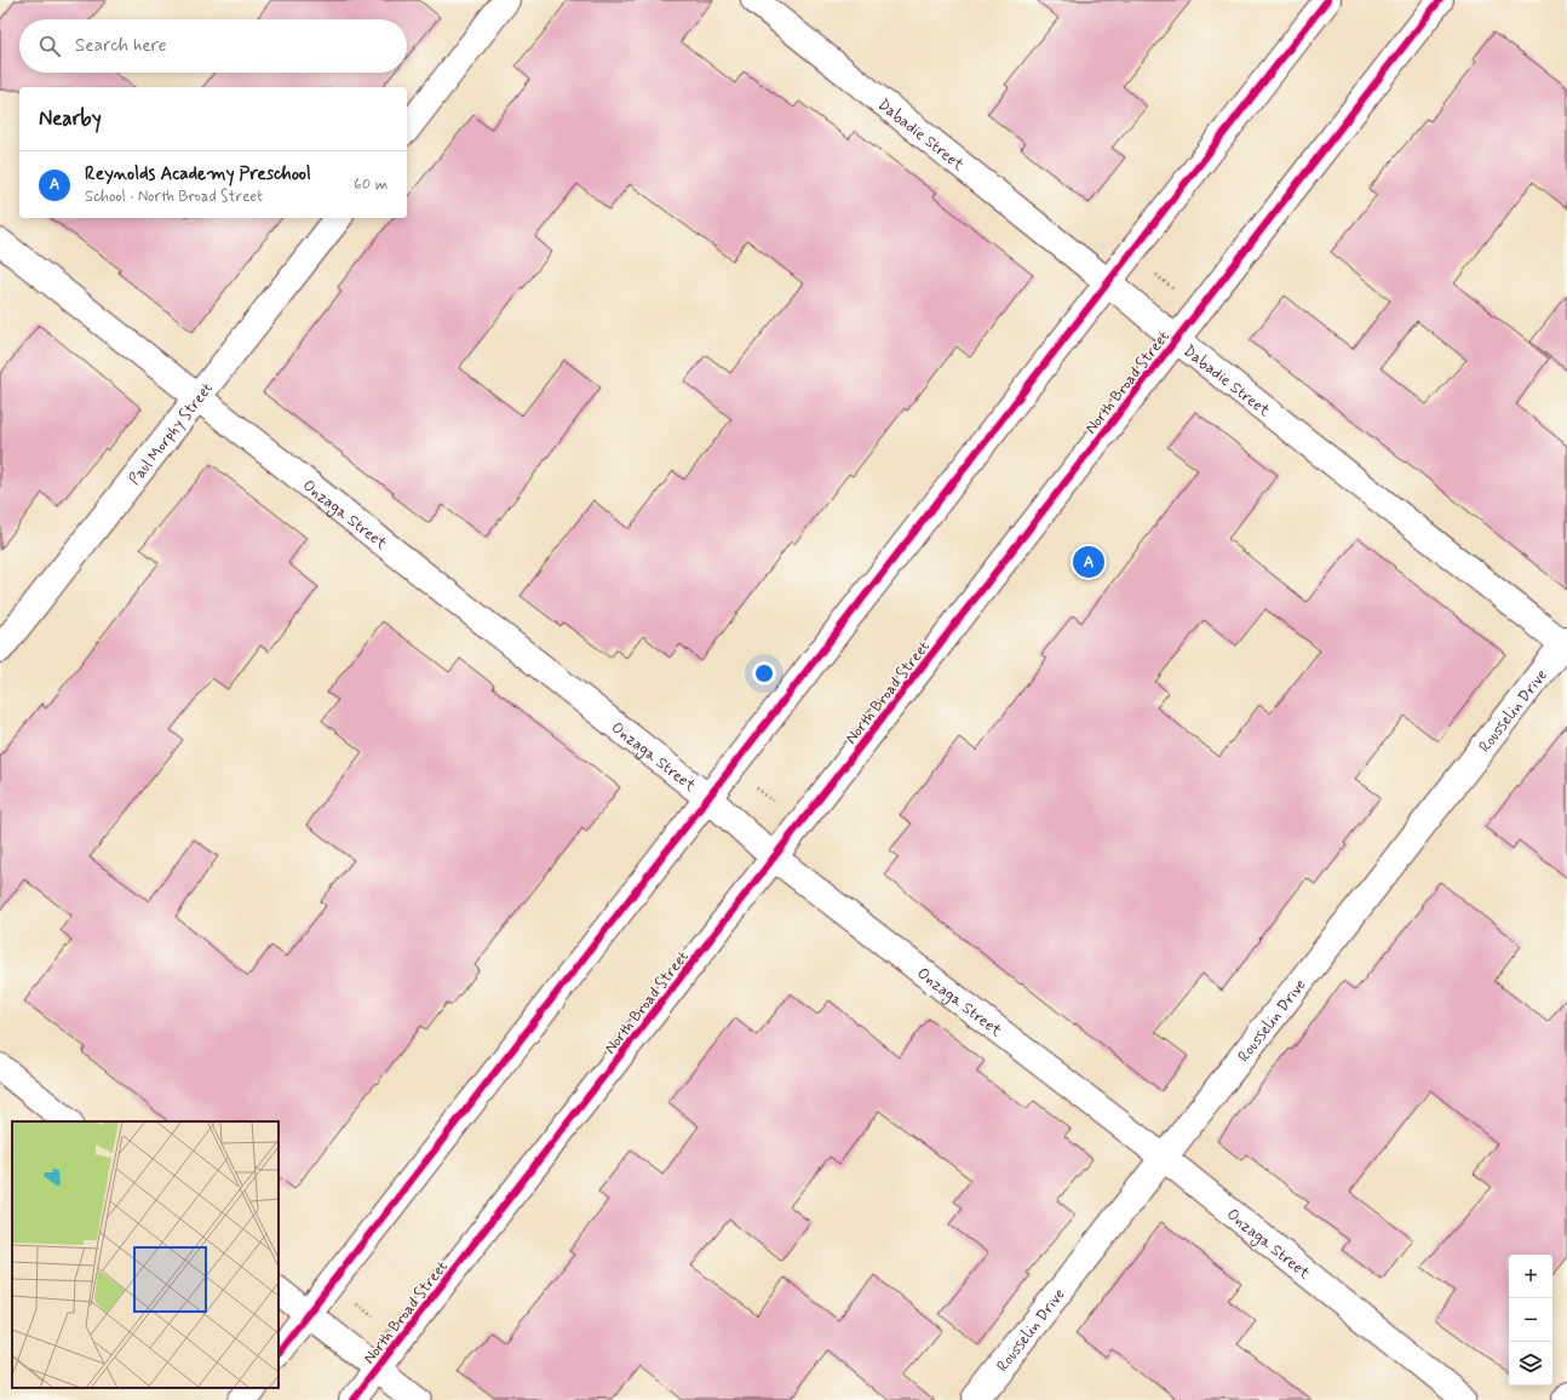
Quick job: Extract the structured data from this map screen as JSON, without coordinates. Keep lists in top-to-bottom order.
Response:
{
  "streets": {
    "street": [
      "Dabadie Street",
      "North Broad Street",
      "Paul Morphy Street",
      "Onzaga Street",
      "Rousselin Drive"
    ]
  },
  "crossings": [
    ["Dabadie Street", "North Broad Street"],
    ["Dabadie Street", "Rousselin Drive"],
    ["North Broad Street", "Onzaga Street"],
    ["Paul Morphy Street", "Onzaga Street"],
    ["Onzaga Street", "Rousselin Drive"]
  ],
  "page": {
    "search": "Search here",
    "heading": "Nearby",
    "list": [
      {
        "mark": "A",
        "name": "Reynolds Academy Preschool",
        "note": "School · North Broad Street",
        "value": "60 m"
      }
    ],
    "pins": "A",
    "map_buttons": ["+", "−"]
  }
}
